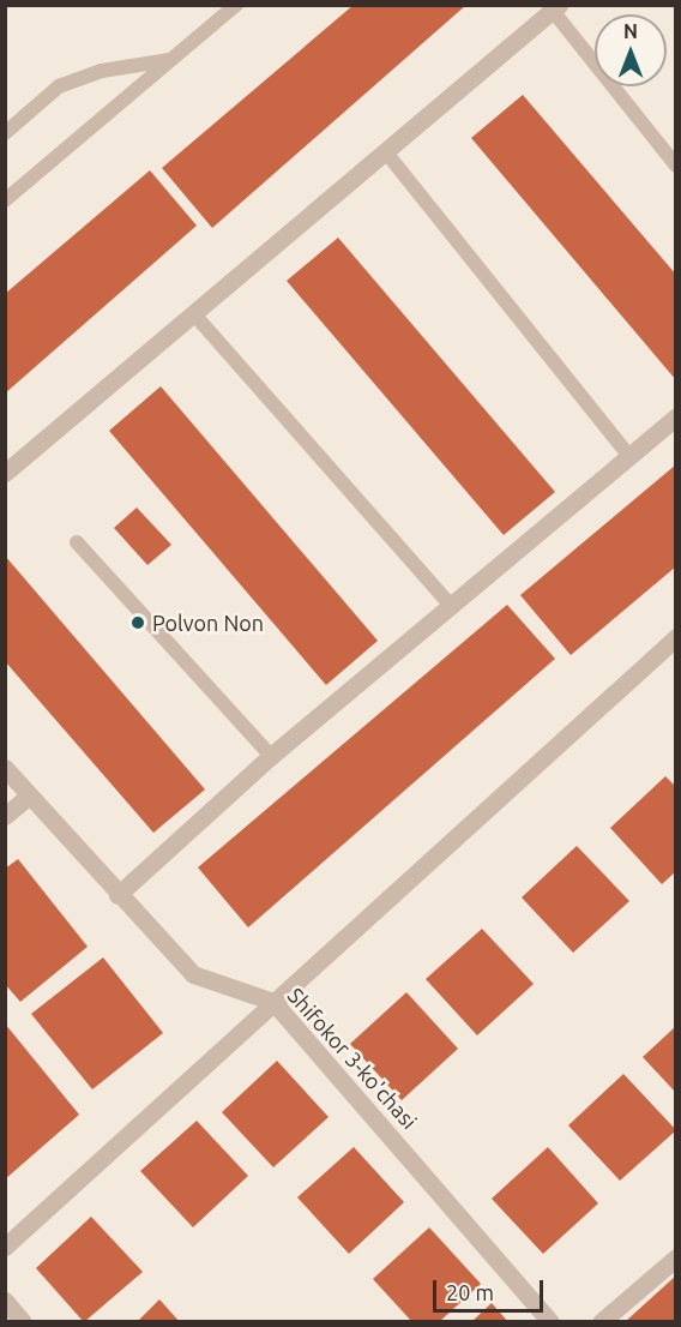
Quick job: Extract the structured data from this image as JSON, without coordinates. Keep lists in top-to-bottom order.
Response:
{
  "streets": {
    "street": ["Shifokor 3-ko'chasi"]
  },
  "places": ["Polvon Non"],
  "scale_bar": "20 m",
  "north": "top"
}
